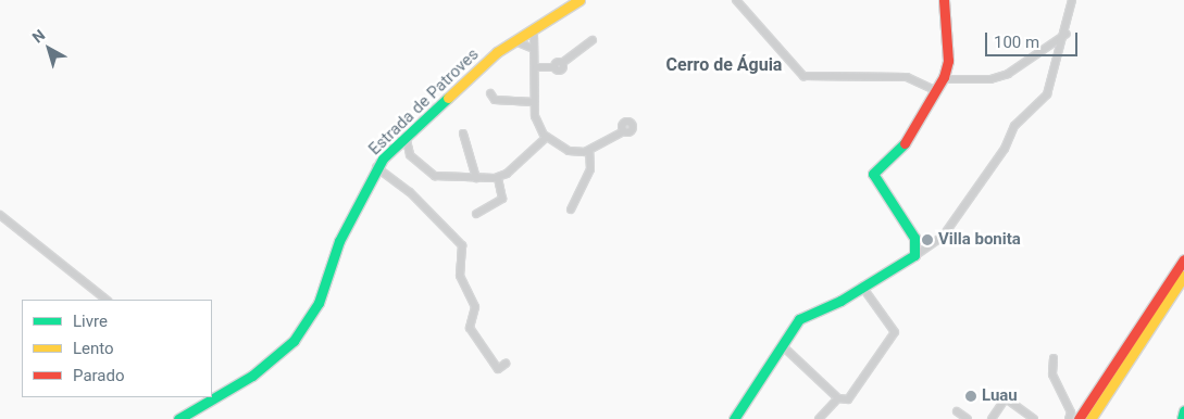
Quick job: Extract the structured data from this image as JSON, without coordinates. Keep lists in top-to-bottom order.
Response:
{
  "streets": {
    "street": ["Estrada de Patroves"]
  },
  "districts": ["Cerro de Águia"],
  "places": ["Villa bonita", "Luau"],
  "legend": ["Livre", "Lento", "Parado"],
  "scale_bar": "100 m",
  "north": "top left"
}
